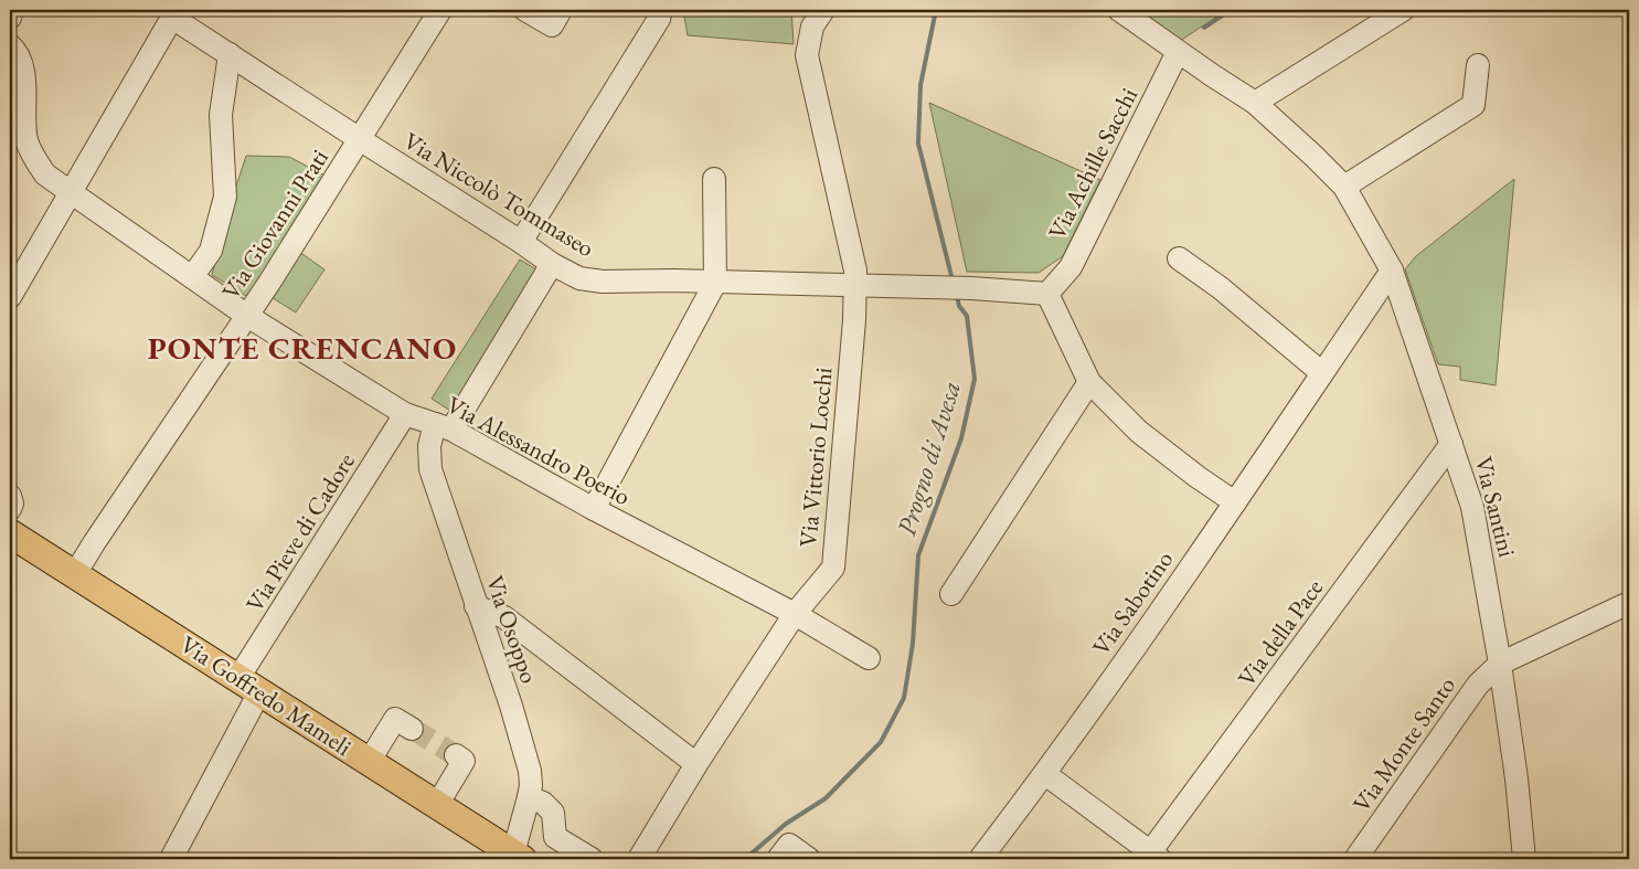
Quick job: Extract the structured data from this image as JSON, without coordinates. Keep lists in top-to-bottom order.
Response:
{
  "streets": {
    "main road": ["Via Goffredo Mameli"],
    "street": [
      "Via Achille Sacchi",
      "Via Niccolò Tommaseo",
      "Via Giovanni Prati",
      "Via Alessandro Poerio",
      "Via Vittorio Locchi",
      "Via Santini",
      "Via Pieve di Cadore",
      "Via Sabotino",
      "Via Osoppo",
      "Via della Pace",
      "Via Monte Santo"
    ]
  },
  "crossings": [
    ["Via Achille Sacchi", "Via Niccolò Tommaseo"],
    ["Via Achille Sacchi", "Via Santini"],
    ["Via Niccolò Tommaseo", "Via Giovanni Prati"],
    ["Via Niccolò Tommaseo", "Via Vittorio Locchi"],
    ["Via Giovanni Prati", "Via Alessandro Poerio"],
    ["Via Giovanni Prati", "Via Goffredo Mameli"],
    ["Via Alessandro Poerio", "Via Vittorio Locchi"],
    ["Via Alessandro Poerio", "Via Pieve di Cadore"],
    ["Via Alessandro Poerio", "Via Osoppo"],
    ["Via Santini", "Via Sabotino"],
    ["Via Santini", "Via della Pace"],
    ["Via Santini", "Via Monte Santo"],
    ["Via Pieve di Cadore", "Via Goffredo Mameli"],
    ["Via Osoppo", "Via Goffredo Mameli"]
  ],
  "districts": ["PONTE CRENCANO"],
  "water": ["Progno di Avesa"]
}
